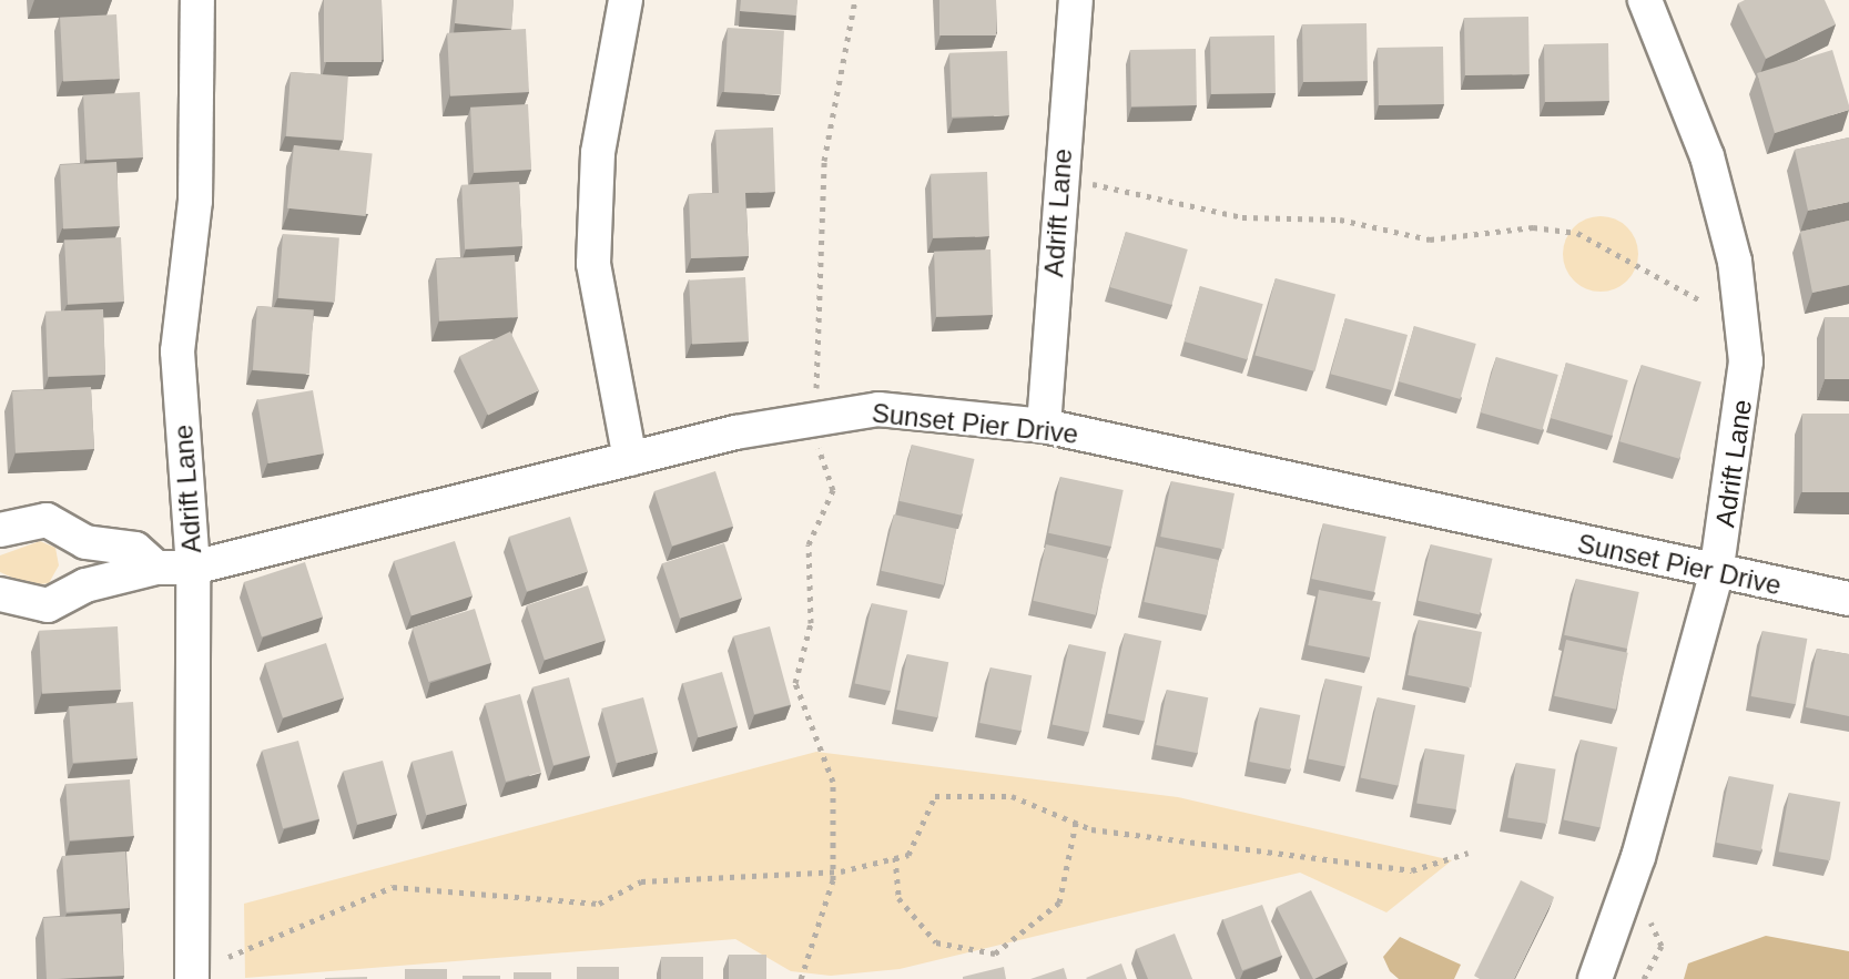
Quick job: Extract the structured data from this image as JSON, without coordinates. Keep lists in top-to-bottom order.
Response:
{
  "streets": {
    "street": ["Adrift Lane", "Sunset Pier Drive"]
  },
  "crossings": [
    ["Adrift Lane", "Sunset Pier Drive"]
  ]
}
